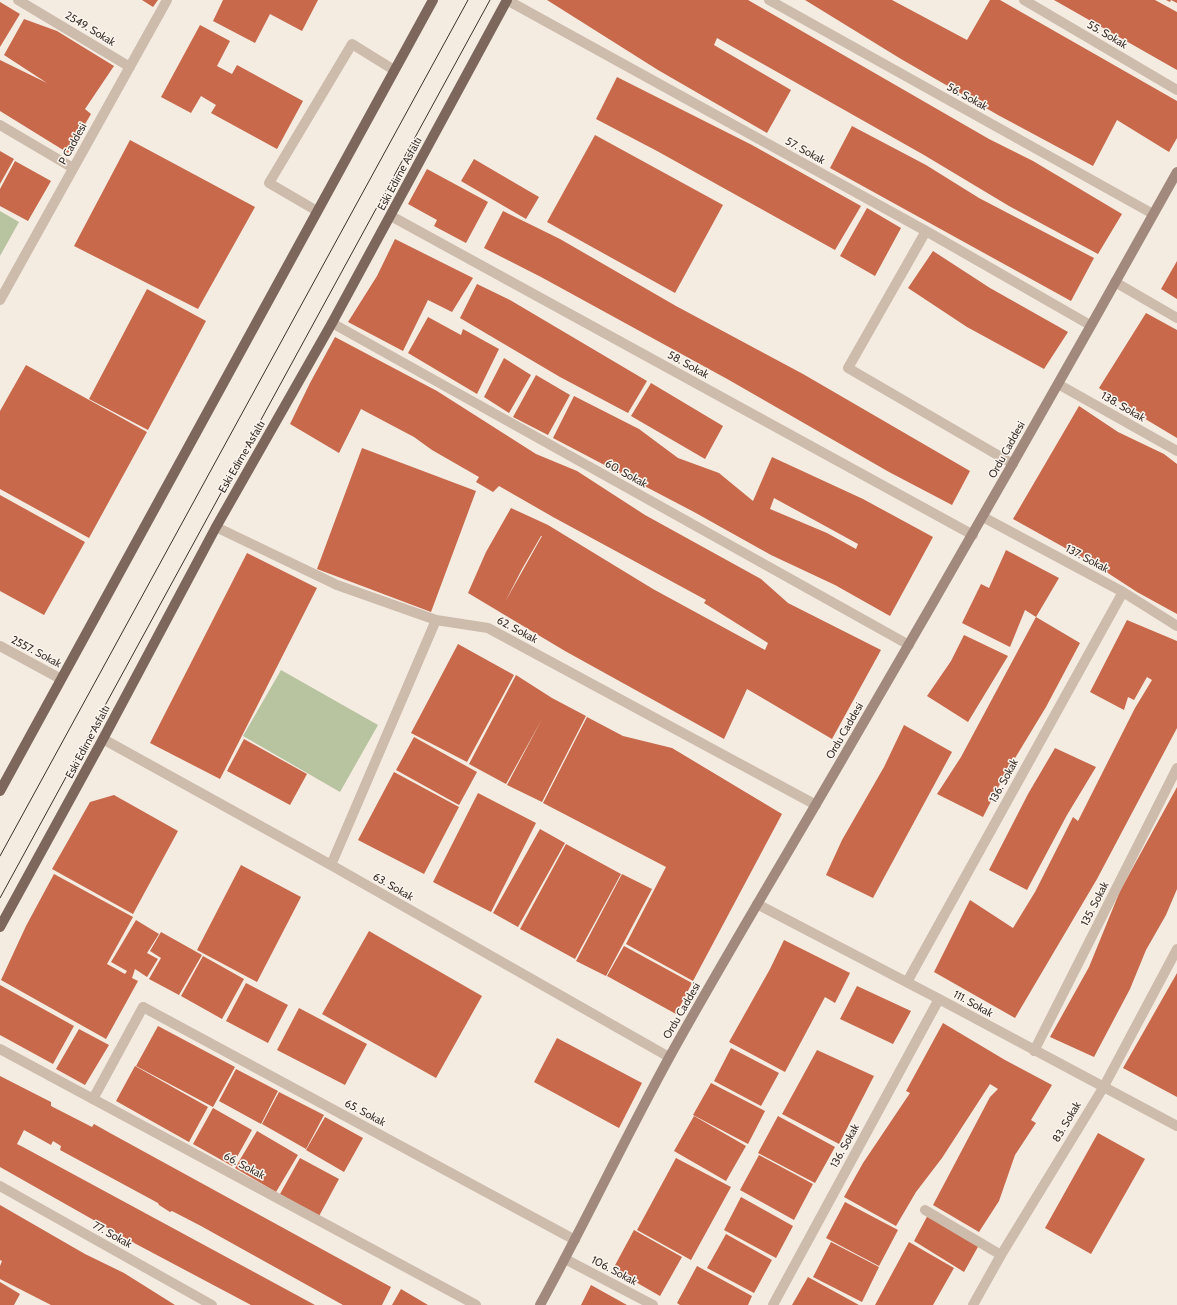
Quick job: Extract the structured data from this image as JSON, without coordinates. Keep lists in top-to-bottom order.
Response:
{
  "streets": {
    "main road": ["Eski Edirne Asfaltı", "Ordu Caddesi"],
    "street": [
      "2549. Sokak",
      "55. Sokak",
      "56. Sokak",
      "P Caddesi",
      "57. Sokak",
      "58. Sokak",
      "138. Sokak",
      "60. Sokak",
      "137. Sokak",
      "62. Sokak",
      "2557. Sokak",
      "136. Sokak",
      "63. Sokak",
      "135. Sokak",
      "111. Sokak",
      "65. Sokak",
      "83. Sokak",
      "66. Sokak",
      "77. Sokak",
      "106. Sokak"
    ]
  },
  "crossings": [
    ["2549. Sokak", "P Caddesi"],
    ["56. Sokak", "Ordu Caddesi"],
    ["57. Sokak", "Eski Edirne Asfaltı"],
    ["57. Sokak", "Ordu Caddesi"],
    ["Eski Edirne Asfaltı", "58. Sokak"],
    ["Eski Edirne Asfaltı", "60. Sokak"],
    ["Eski Edirne Asfaltı", "62. Sokak"],
    ["Eski Edirne Asfaltı", "63. Sokak"],
    ["58. Sokak", "Ordu Caddesi"],
    ["138. Sokak", "Ordu Caddesi"],
    ["Ordu Caddesi", "60. Sokak"],
    ["Ordu Caddesi", "137. Sokak"],
    ["Ordu Caddesi", "62. Sokak"],
    ["Ordu Caddesi", "63. Sokak"],
    ["Ordu Caddesi", "111. Sokak"],
    ["Ordu Caddesi", "65. Sokak"],
    ["Ordu Caddesi", "106. Sokak"],
    ["137. Sokak", "136. Sokak"],
    ["136. Sokak", "111. Sokak"],
    ["135. Sokak", "111. Sokak"],
    ["111. Sokak", "83. Sokak"],
    ["65. Sokak", "66. Sokak"]
  ]
}
